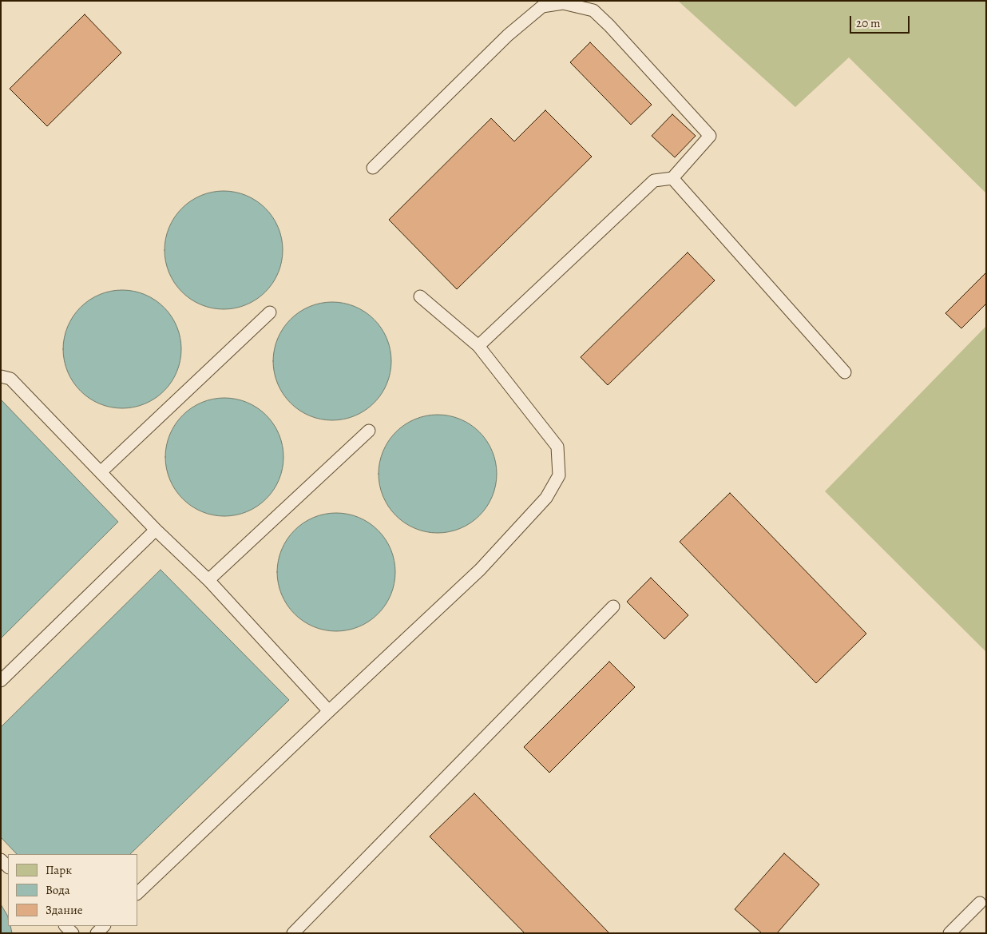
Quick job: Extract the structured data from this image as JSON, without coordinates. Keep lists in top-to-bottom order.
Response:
{
  "legend": ["Парк", "Вода", "Здание"],
  "scale_bar": "20 m"
}
